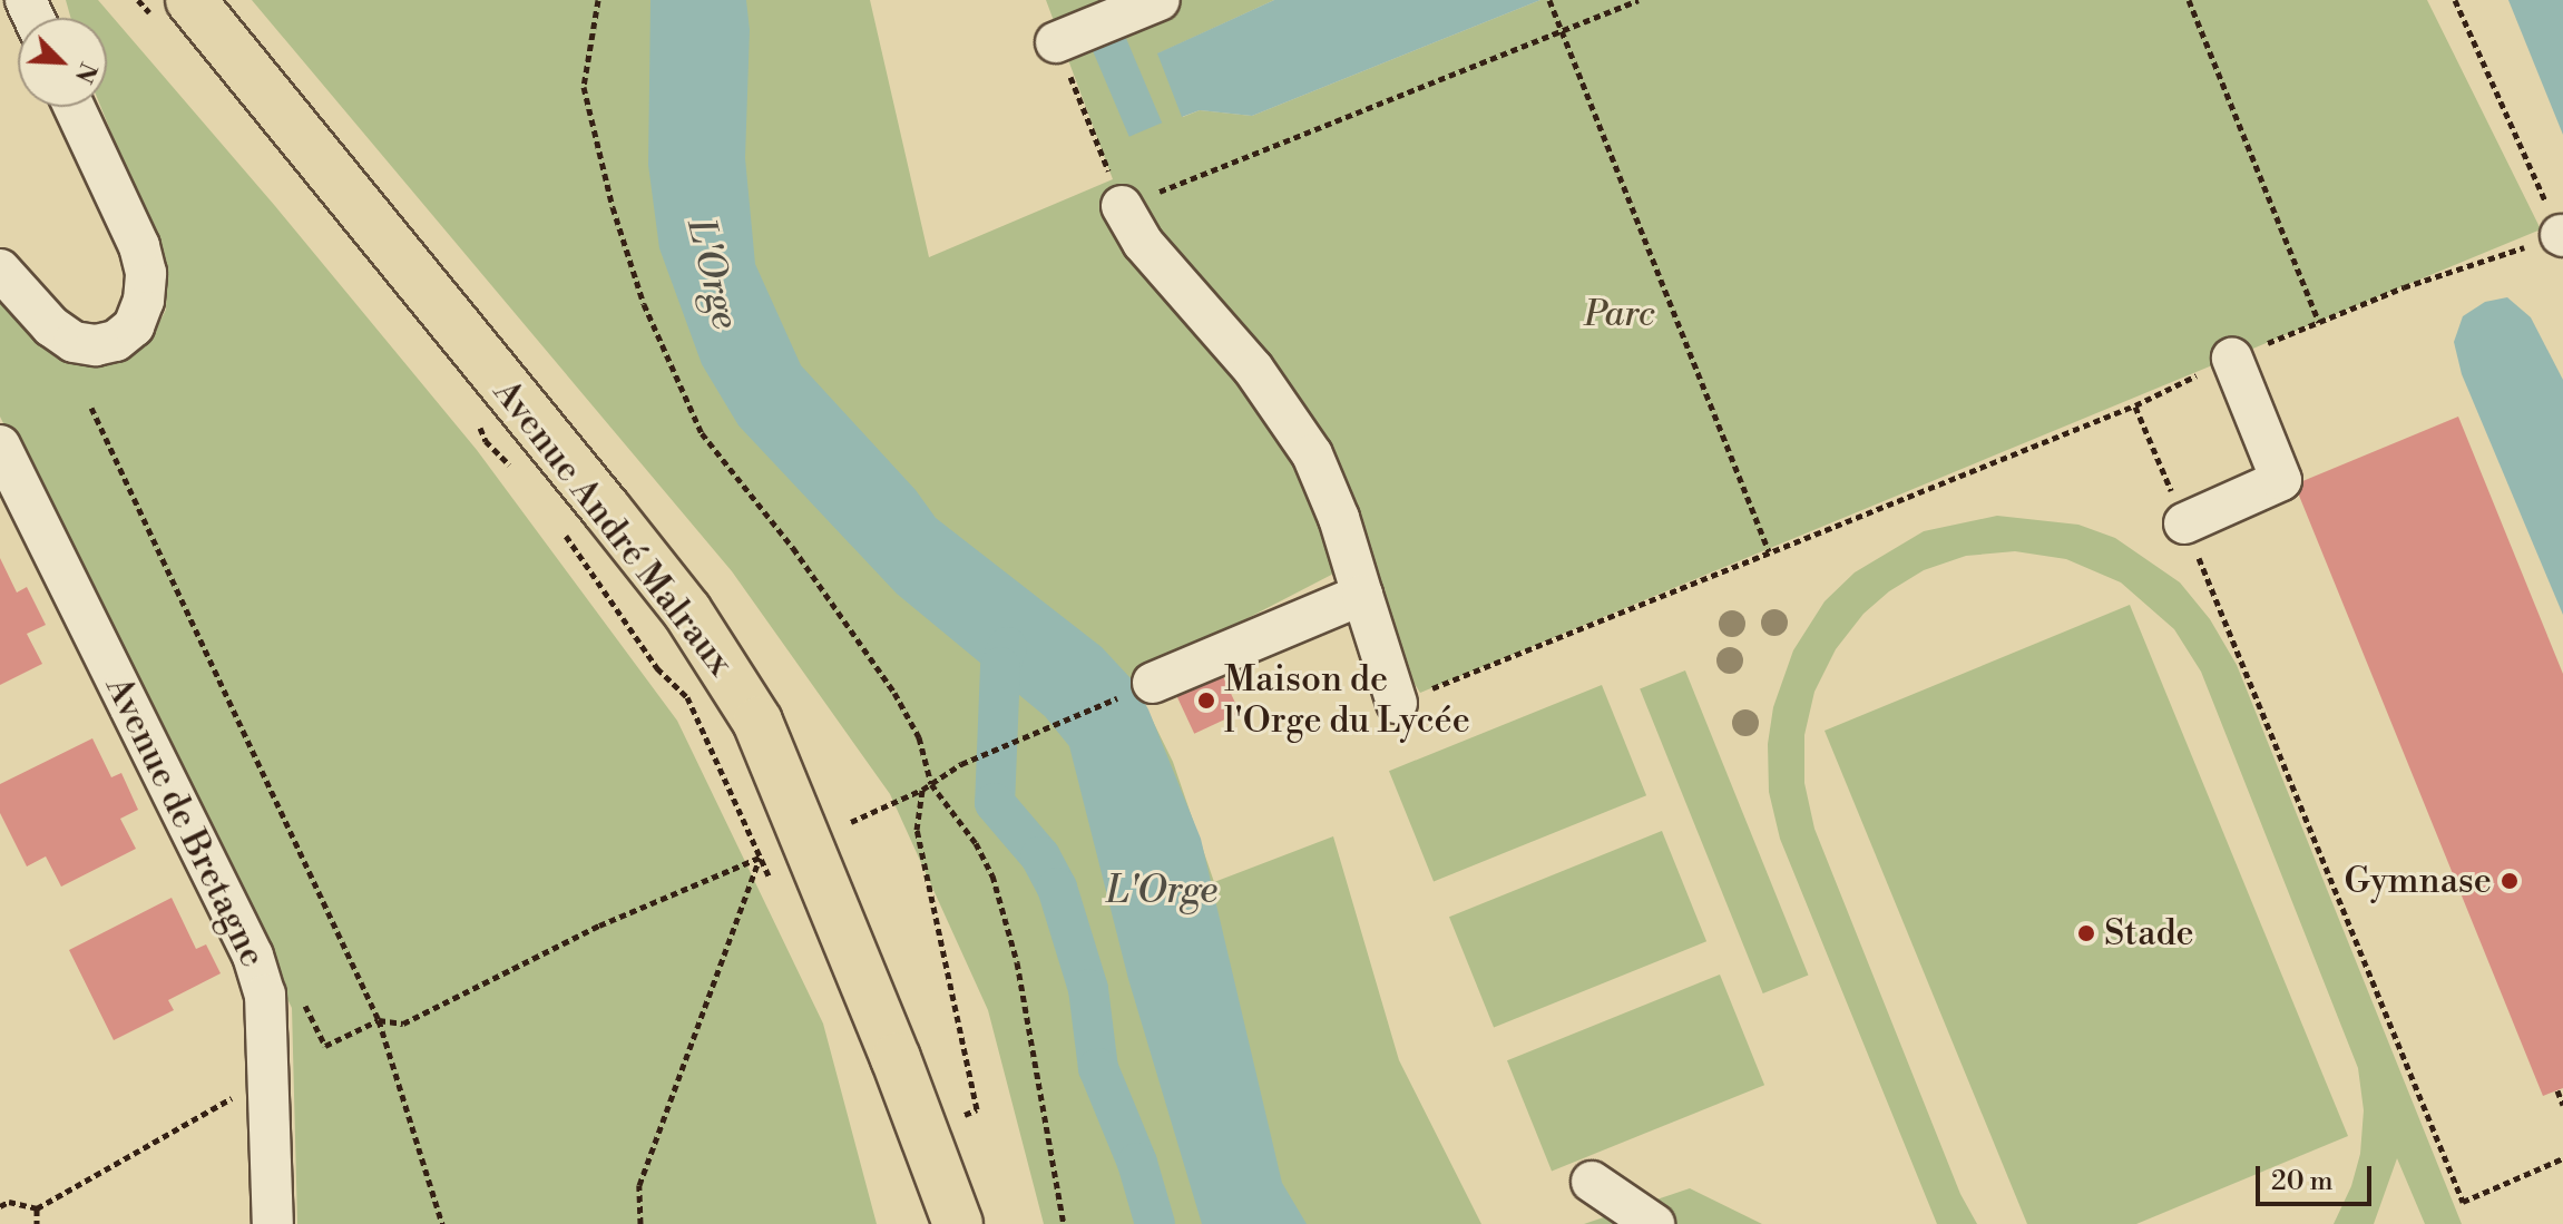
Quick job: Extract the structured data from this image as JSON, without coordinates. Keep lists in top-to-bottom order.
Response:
{
  "streets": {
    "main road": ["Avenue André Malraux"],
    "street": ["Avenue de Bretagne"]
  },
  "water": ["L'Orge"],
  "parks": ["Parc"],
  "places": ["Maison de l'Orge du Lycée", "Gymnase", "Stade"],
  "scale_bar": "20 m",
  "north": "bottom right"
}
